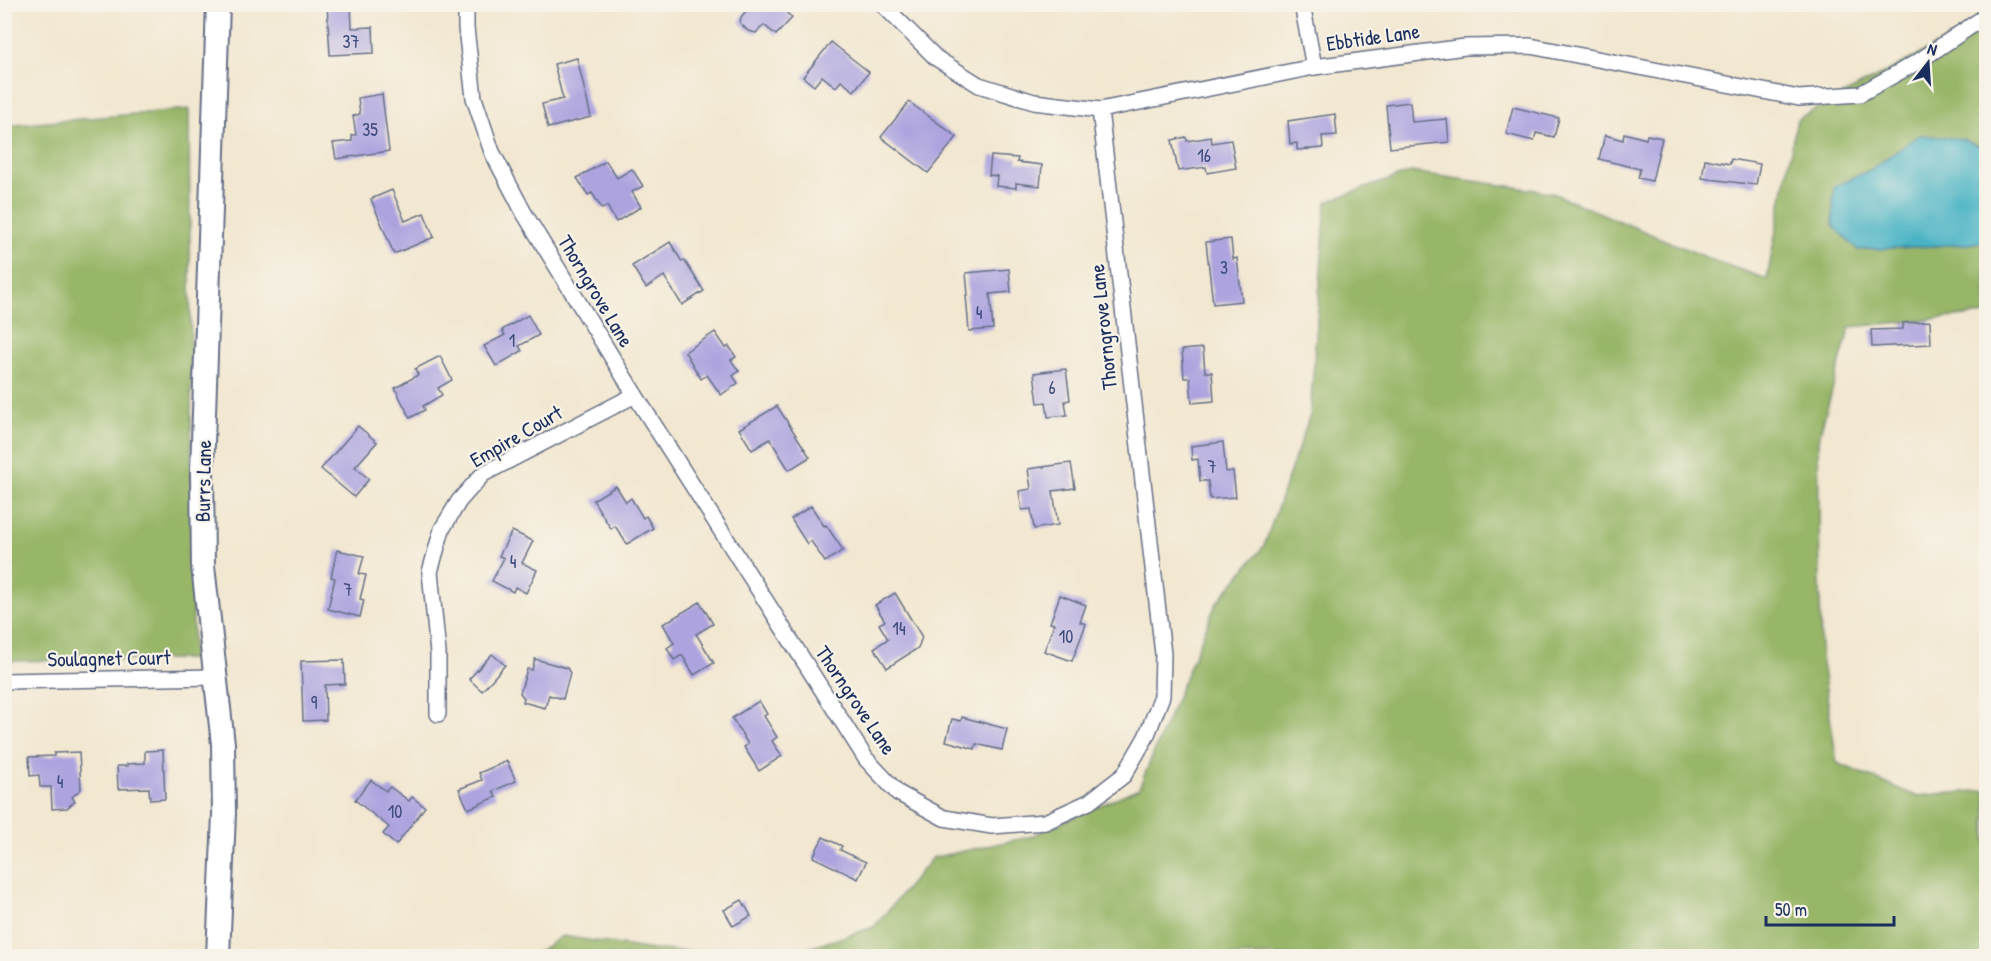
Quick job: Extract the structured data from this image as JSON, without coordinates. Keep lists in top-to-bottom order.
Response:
{
  "streets": {
    "street": [
      "Ebbtide Lane",
      "Thorngrove Lane",
      "Empire Court",
      "Burrs Lane",
      "Soulagnet Court"
    ]
  },
  "crossings": [
    ["Ebbtide Lane", "Thorngrove Lane"],
    ["Thorngrove Lane", "Empire Court"],
    ["Burrs Lane", "Soulagnet Court"]
  ],
  "house_numbers": [
    "37",
    "35",
    "16",
    "3",
    "4",
    "1",
    "6",
    "7",
    "4",
    "7",
    "14",
    "10",
    "9",
    "4",
    "10"
  ],
  "scale_bar": "50 m",
  "north": "top"
}
